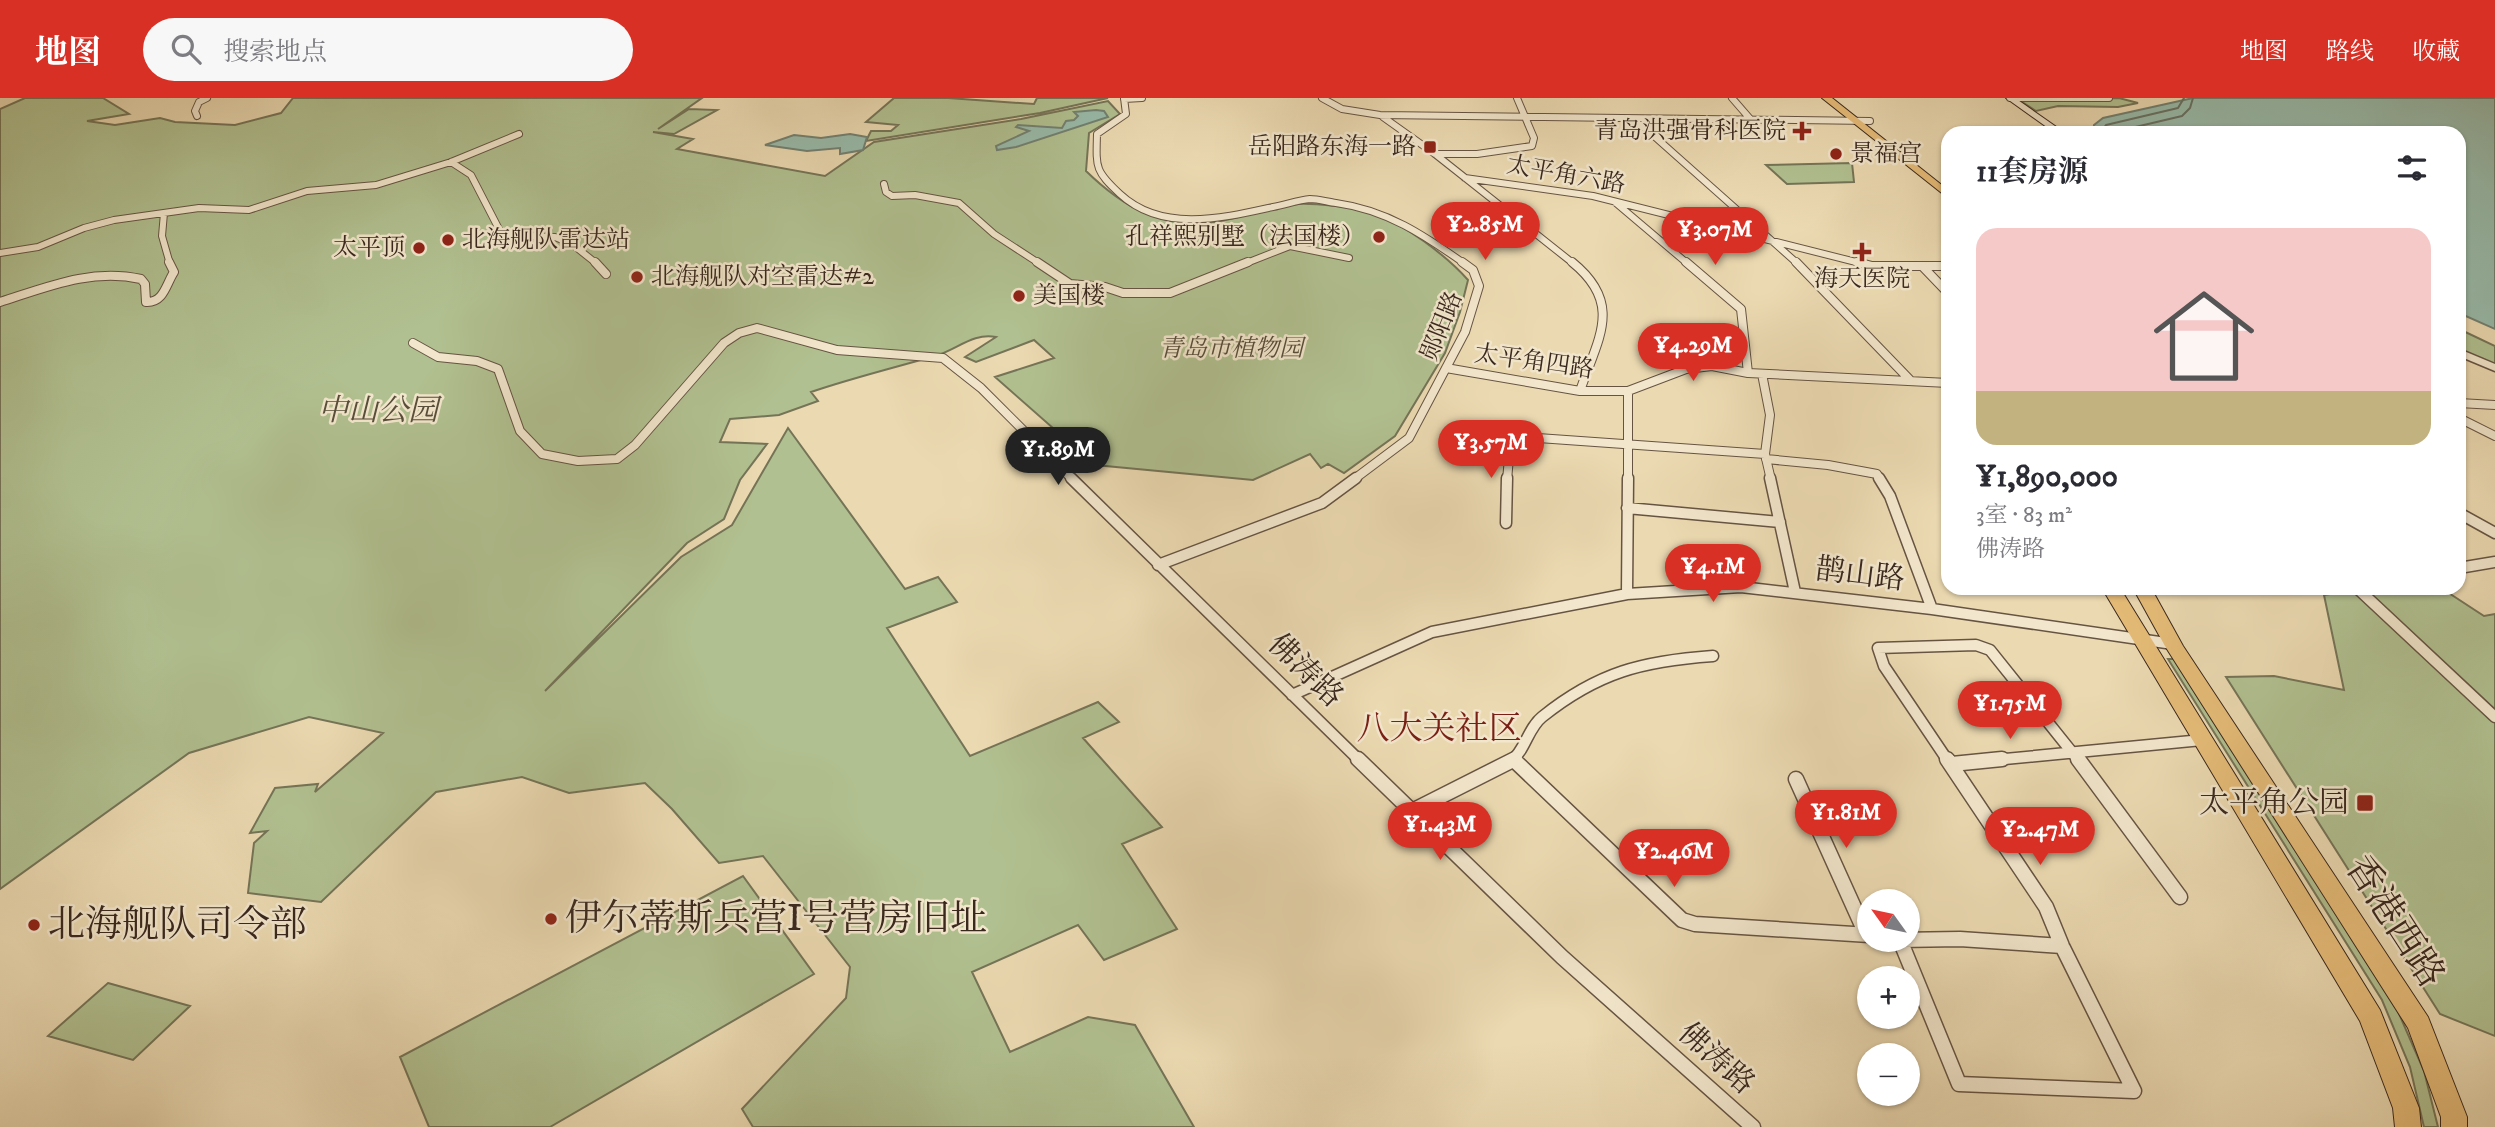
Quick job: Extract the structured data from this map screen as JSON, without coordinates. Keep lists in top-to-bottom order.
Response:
{
  "streets": {
    "main road": ["香港西路"],
    "street": [
      "太平角六路",
      "郧阳路",
      "太平角四路",
      "鹊山路",
      "佛涛路"
    ]
  },
  "crossings": [
    ["郧阳路", "太平角四路"],
    ["郧阳路", "佛涛路"],
    ["鹊山路", "佛涛路"],
    ["鹊山路", "香港西路"]
  ],
  "districts": ["八大关社区"],
  "parks": ["青岛市植物园", "中山公园"],
  "places": {
    "health": ["青岛洪强骨科医院", "海天医院"],
    "transit": ["岳阳路东海一路", "太平角公园"],
    "other": [
      "景福宫",
      "孔祥熙别墅（法国楼）",
      "北海舰队雷达站",
      "太平顶",
      "北海舰队对空雷达#2",
      "美国楼",
      "伊尔蒂斯兵营I号营房旧址",
      "北海舰队司令部"
    ]
  },
  "north": "top left",
  "page": {
    "header": "地图",
    "search": "搜索地点",
    "nav": ["地图", "路线", "收藏"],
    "heading": "11套房源",
    "price": [
      "¥2.85M",
      "¥3.07M",
      "¥4.29M",
      "¥3.57M",
      "¥1.89M",
      "¥4.1M",
      "¥1.75M",
      "¥1.81M",
      "¥1.43M",
      "¥2.47M",
      "¥2.46M"
    ],
    "list": [
      {
        "name": "¥1,890,000",
        "note": "3室 · 83 m² · 佛涛路"
      }
    ],
    "map_buttons": ["+", "−"]
  }
}
